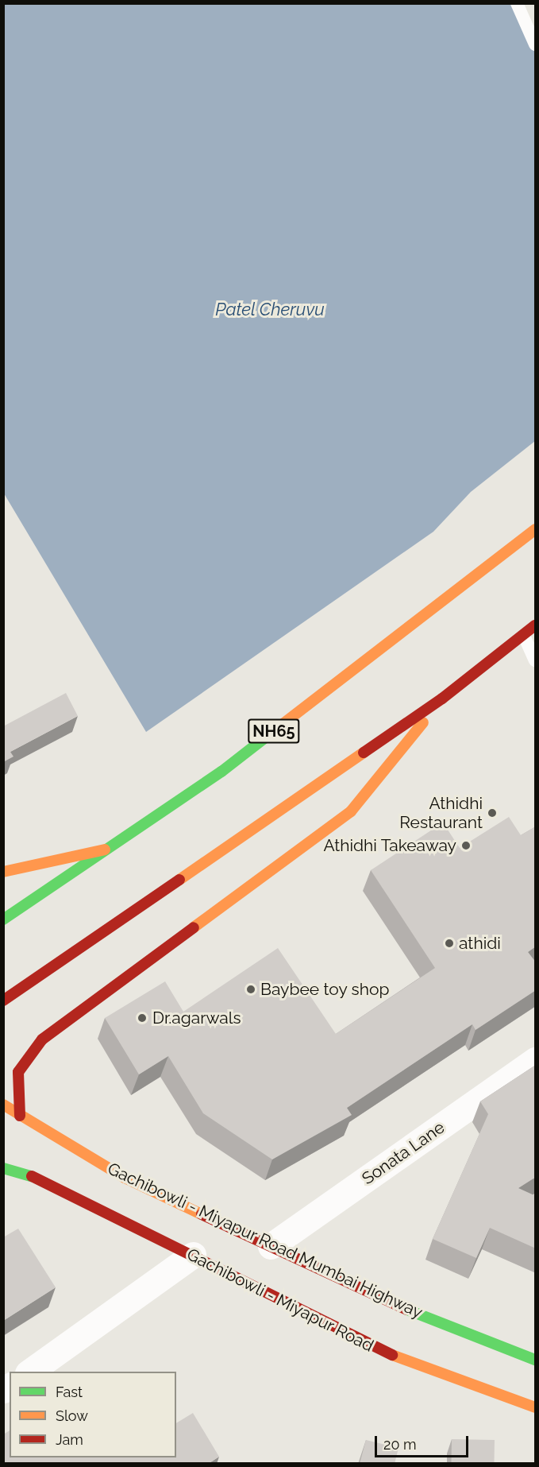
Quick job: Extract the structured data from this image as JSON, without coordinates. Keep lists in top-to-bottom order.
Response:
{
  "streets": {
    "main road": ["NH65", "Gachibowli - Miyapur Road Mumbai Highway", "Gachibowli - Miyapur Road"],
    "street": ["Sonata Lane"]
  },
  "crossings": [
    ["Sonata Lane", "Gachibowli - Miyapur Road Mumbai Highway"]
  ],
  "water": ["Patel Cheruvu"],
  "places": [
    "Athidhi Restaurant",
    "Athidhi Takeaway",
    "athidi",
    "Baybee toy shop",
    "Dr.agarwals"
  ],
  "legend": ["Fast", "Slow", "Jam"],
  "scale_bar": "20 m"
}
